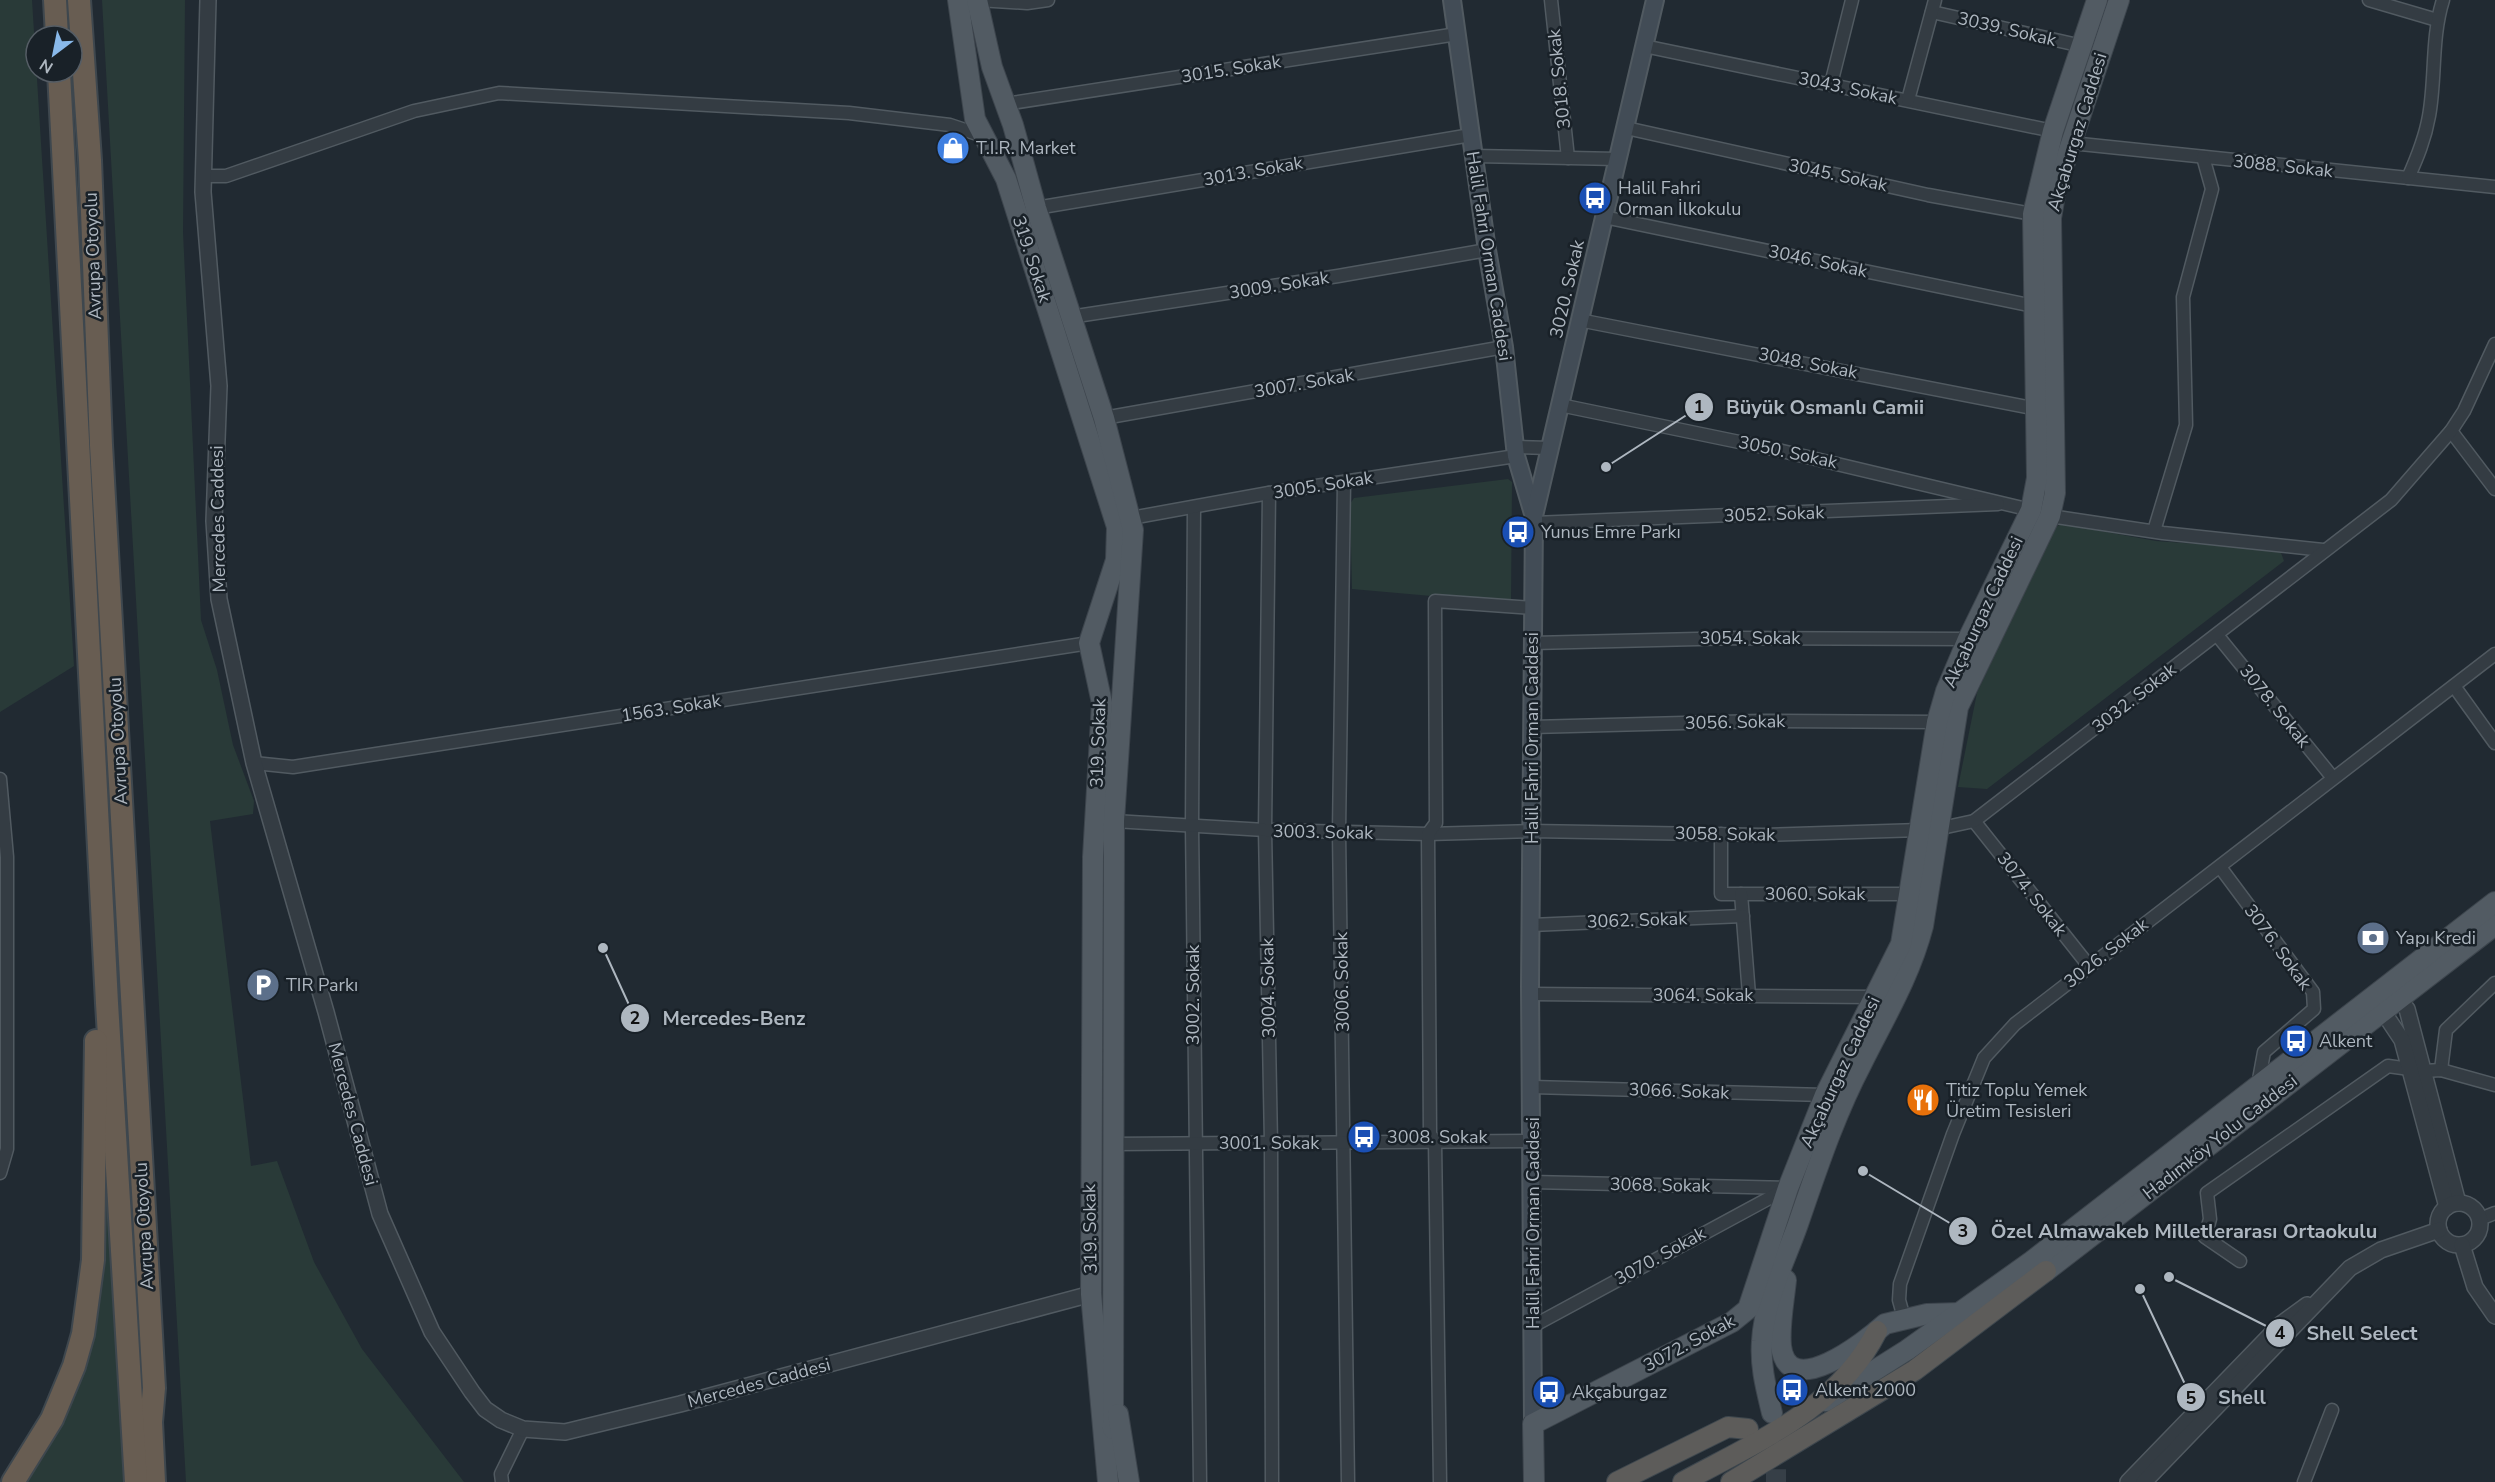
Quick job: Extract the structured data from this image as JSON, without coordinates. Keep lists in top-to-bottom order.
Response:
{
  "streets": {
    "highway": ["Avrupa Otoyolu", "Hadımköy Yolu Caddesi"],
    "main road": [
      "Akçaburgaz Caddesi",
      "Halil Fahri Orman Caddesi",
      "319. Sokak",
      "3020. Sokak",
      "3072. Sokak"
    ],
    "street": [
      "3039. Sokak",
      "3015. Sokak",
      "3018. Sokak",
      "3043. Sokak",
      "3088. Sokak",
      "3013. Sokak",
      "3045. Sokak",
      "3046. Sokak",
      "3009. Sokak",
      "3048. Sokak",
      "3007. Sokak",
      "3050. Sokak",
      "3005. Sokak",
      "3052. Sokak",
      "Mercedes Caddesi",
      "3054. Sokak",
      "3032. Sokak",
      "3078. Sokak",
      "1563. Sokak",
      "3056. Sokak",
      "3003. Sokak",
      "3058. Sokak",
      "3060. Sokak",
      "3074. Sokak",
      "3062. Sokak",
      "3076. Sokak",
      "3026. Sokak",
      "3006. Sokak",
      "3004. Sokak",
      "3002. Sokak",
      "3064. Sokak",
      "3066. Sokak",
      "3001. Sokak",
      "3068. Sokak",
      "3070. Sokak"
    ]
  },
  "crossings": [
    ["3039. Sokak", "Akçaburgaz Caddesi"],
    ["3015. Sokak", "Halil Fahri Orman Caddesi"],
    ["3015. Sokak", "319. Sokak"],
    ["3043. Sokak", "Akçaburgaz Caddesi"],
    ["3043. Sokak", "3020. Sokak"],
    ["Akçaburgaz Caddesi", "3088. Sokak"],
    ["Akçaburgaz Caddesi", "3045. Sokak"],
    ["Akçaburgaz Caddesi", "3046. Sokak"],
    ["Akçaburgaz Caddesi", "3048. Sokak"],
    ["Akçaburgaz Caddesi", "3050. Sokak"],
    ["Akçaburgaz Caddesi", "3052. Sokak"],
    ["Akçaburgaz Caddesi", "3054. Sokak"],
    ["Akçaburgaz Caddesi", "3032. Sokak"],
    ["Akçaburgaz Caddesi", "3056. Sokak"],
    ["Akçaburgaz Caddesi", "3058. Sokak"],
    ["Akçaburgaz Caddesi", "3060. Sokak"],
    ["Akçaburgaz Caddesi", "3064. Sokak"],
    ["Akçaburgaz Caddesi", "3066. Sokak"],
    ["Akçaburgaz Caddesi", "3068. Sokak"],
    ["Akçaburgaz Caddesi", "3070. Sokak"],
    ["Akçaburgaz Caddesi", "3072. Sokak"],
    ["3013. Sokak", "Halil Fahri Orman Caddesi"],
    ["3013. Sokak", "319. Sokak"],
    ["3045. Sokak", "3020. Sokak"],
    ["Halil Fahri Orman Caddesi", "3009. Sokak"],
    ["Halil Fahri Orman Caddesi", "3020. Sokak"],
    ["Halil Fahri Orman Caddesi", "3007. Sokak"],
    ["Halil Fahri Orman Caddesi", "3005. Sokak"],
    ["Halil Fahri Orman Caddesi", "3052. Sokak"],
    ["Halil Fahri Orman Caddesi", "3054. Sokak"],
    ["Halil Fahri Orman Caddesi", "3056. Sokak"],
    ["Halil Fahri Orman Caddesi", "3003. Sokak"],
    ["Halil Fahri Orman Caddesi", "3058. Sokak"],
    ["Halil Fahri Orman Caddesi", "3062. Sokak"],
    ["Halil Fahri Orman Caddesi", "3064. Sokak"],
    ["Halil Fahri Orman Caddesi", "3066. Sokak"],
    ["Halil Fahri Orman Caddesi", "3001. Sokak"],
    ["Halil Fahri Orman Caddesi", "3068. Sokak"],
    ["Halil Fahri Orman Caddesi", "3070. Sokak"],
    ["Halil Fahri Orman Caddesi", "3072. Sokak"],
    ["319. Sokak", "3009. Sokak"],
    ["319. Sokak", "3007. Sokak"],
    ["319. Sokak", "3005. Sokak"],
    ["319. Sokak", "Mercedes Caddesi"],
    ["319. Sokak", "1563. Sokak"],
    ["319. Sokak", "3003. Sokak"],
    ["319. Sokak", "3001. Sokak"],
    ["3046. Sokak", "3020. Sokak"],
    ["3020. Sokak", "3048. Sokak"],
    ["3020. Sokak", "3050. Sokak"],
    ["3020. Sokak", "3005. Sokak"],
    ["3020. Sokak", "3052. Sokak"],
    ["3050. Sokak", "3052. Sokak"],
    ["3005. Sokak", "3006. Sokak"],
    ["3005. Sokak", "3004. Sokak"],
    ["3005. Sokak", "3002. Sokak"],
    ["Mercedes Caddesi", "1563. Sokak"],
    ["3032. Sokak", "3078. Sokak"],
    ["3032. Sokak", "3058. Sokak"],
    ["3032. Sokak", "3074. Sokak"],
    ["3078. Sokak", "3026. Sokak"],
    ["3003. Sokak", "3058. Sokak"],
    ["3003. Sokak", "3006. Sokak"],
    ["3003. Sokak", "3004. Sokak"],
    ["3003. Sokak", "3002. Sokak"],
    ["3058. Sokak", "3060. Sokak"],
    ["3074. Sokak", "3026. Sokak"],
    ["3076. Sokak", "3026. Sokak"],
    ["3076. Sokak", "Hadımköy Yolu Caddesi"],
    ["3006. Sokak", "3001. Sokak"],
    ["3004. Sokak", "3001. Sokak"],
    ["3002. Sokak", "3001. Sokak"],
    ["3068. Sokak", "3070. Sokak"]
  ],
  "places": {
    "shop": ["T.I.R. Market"],
    "bus stop": [
      "Halil Fahri Orman İlkokulu",
      "Yunus Emre Parkı",
      "Alkent",
      "3008. Sokak",
      "Alkent 2000",
      "Akçaburgaz"
    ],
    "other": [
      "Büyük Osmanlı Camii",
      "Mercedes-Benz",
      "Özel Almawakeb Milletlerarası Ortaokulu",
      "Shell Select",
      "Shell"
    ],
    "bank": ["Yapı Kredi"],
    "parking": ["TIR Parkı"],
    "restaurant": ["Titiz Toplu Yemek Üretim Tesisleri"]
  },
  "north": "bottom left"
}
